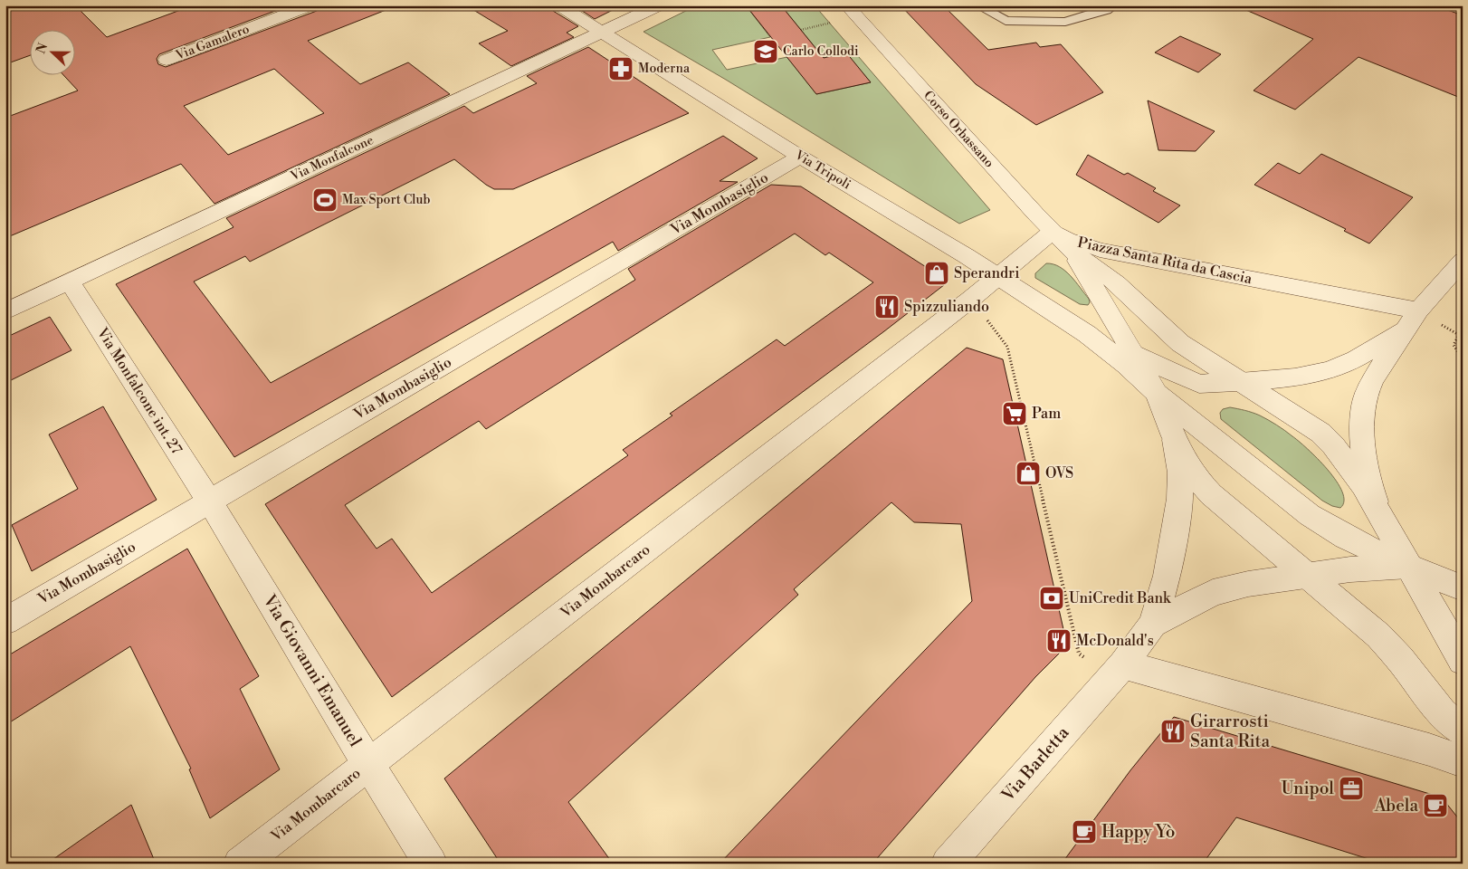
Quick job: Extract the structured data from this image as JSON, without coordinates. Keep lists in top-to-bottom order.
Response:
{
  "streets": {
    "street": [
      "Via Gamalero",
      "Corso Orbassano",
      "Via Monfalcone",
      "Via Tripoli",
      "Via Mombasiglio",
      "Piazza Santa Rita da Cascia",
      "Via Monfalcone int. 27",
      "Via Mombarcaro",
      "Via Giovanni Emanuel",
      "Via Barletta"
    ]
  },
  "crossings": [
    ["Corso Orbassano", "Piazza Santa Rita da Cascia"],
    ["Via Monfalcone", "Via Tripoli"],
    ["Via Monfalcone", "Via Monfalcone int. 27"],
    ["Via Tripoli", "Via Mombasiglio"],
    ["Via Tripoli", "Piazza Santa Rita da Cascia"],
    ["Via Mombasiglio", "Via Monfalcone int. 27"],
    ["Via Mombasiglio", "Via Giovanni Emanuel"],
    ["Piazza Santa Rita da Cascia", "Via Barletta"],
    ["Via Monfalcone int. 27", "Via Giovanni Emanuel"],
    ["Via Mombarcaro", "Via Giovanni Emanuel"]
  ],
  "places": {
    "school or university": ["Carlo Collodi"],
    "pharmacy": ["Moderna"],
    "sports": ["Max Sport Club"],
    "shop": ["Sperandri", "OVS"],
    "restaurant": ["Spizzuliando", "McDonald's", "Girarrosti Santa Rita"],
    "supermarket": ["Pam"],
    "bank": ["UniCredit Bank"],
    "office": ["Unipol"],
    "cafe": ["Abela", "Happy Yò"]
  },
  "north": "left"
}
